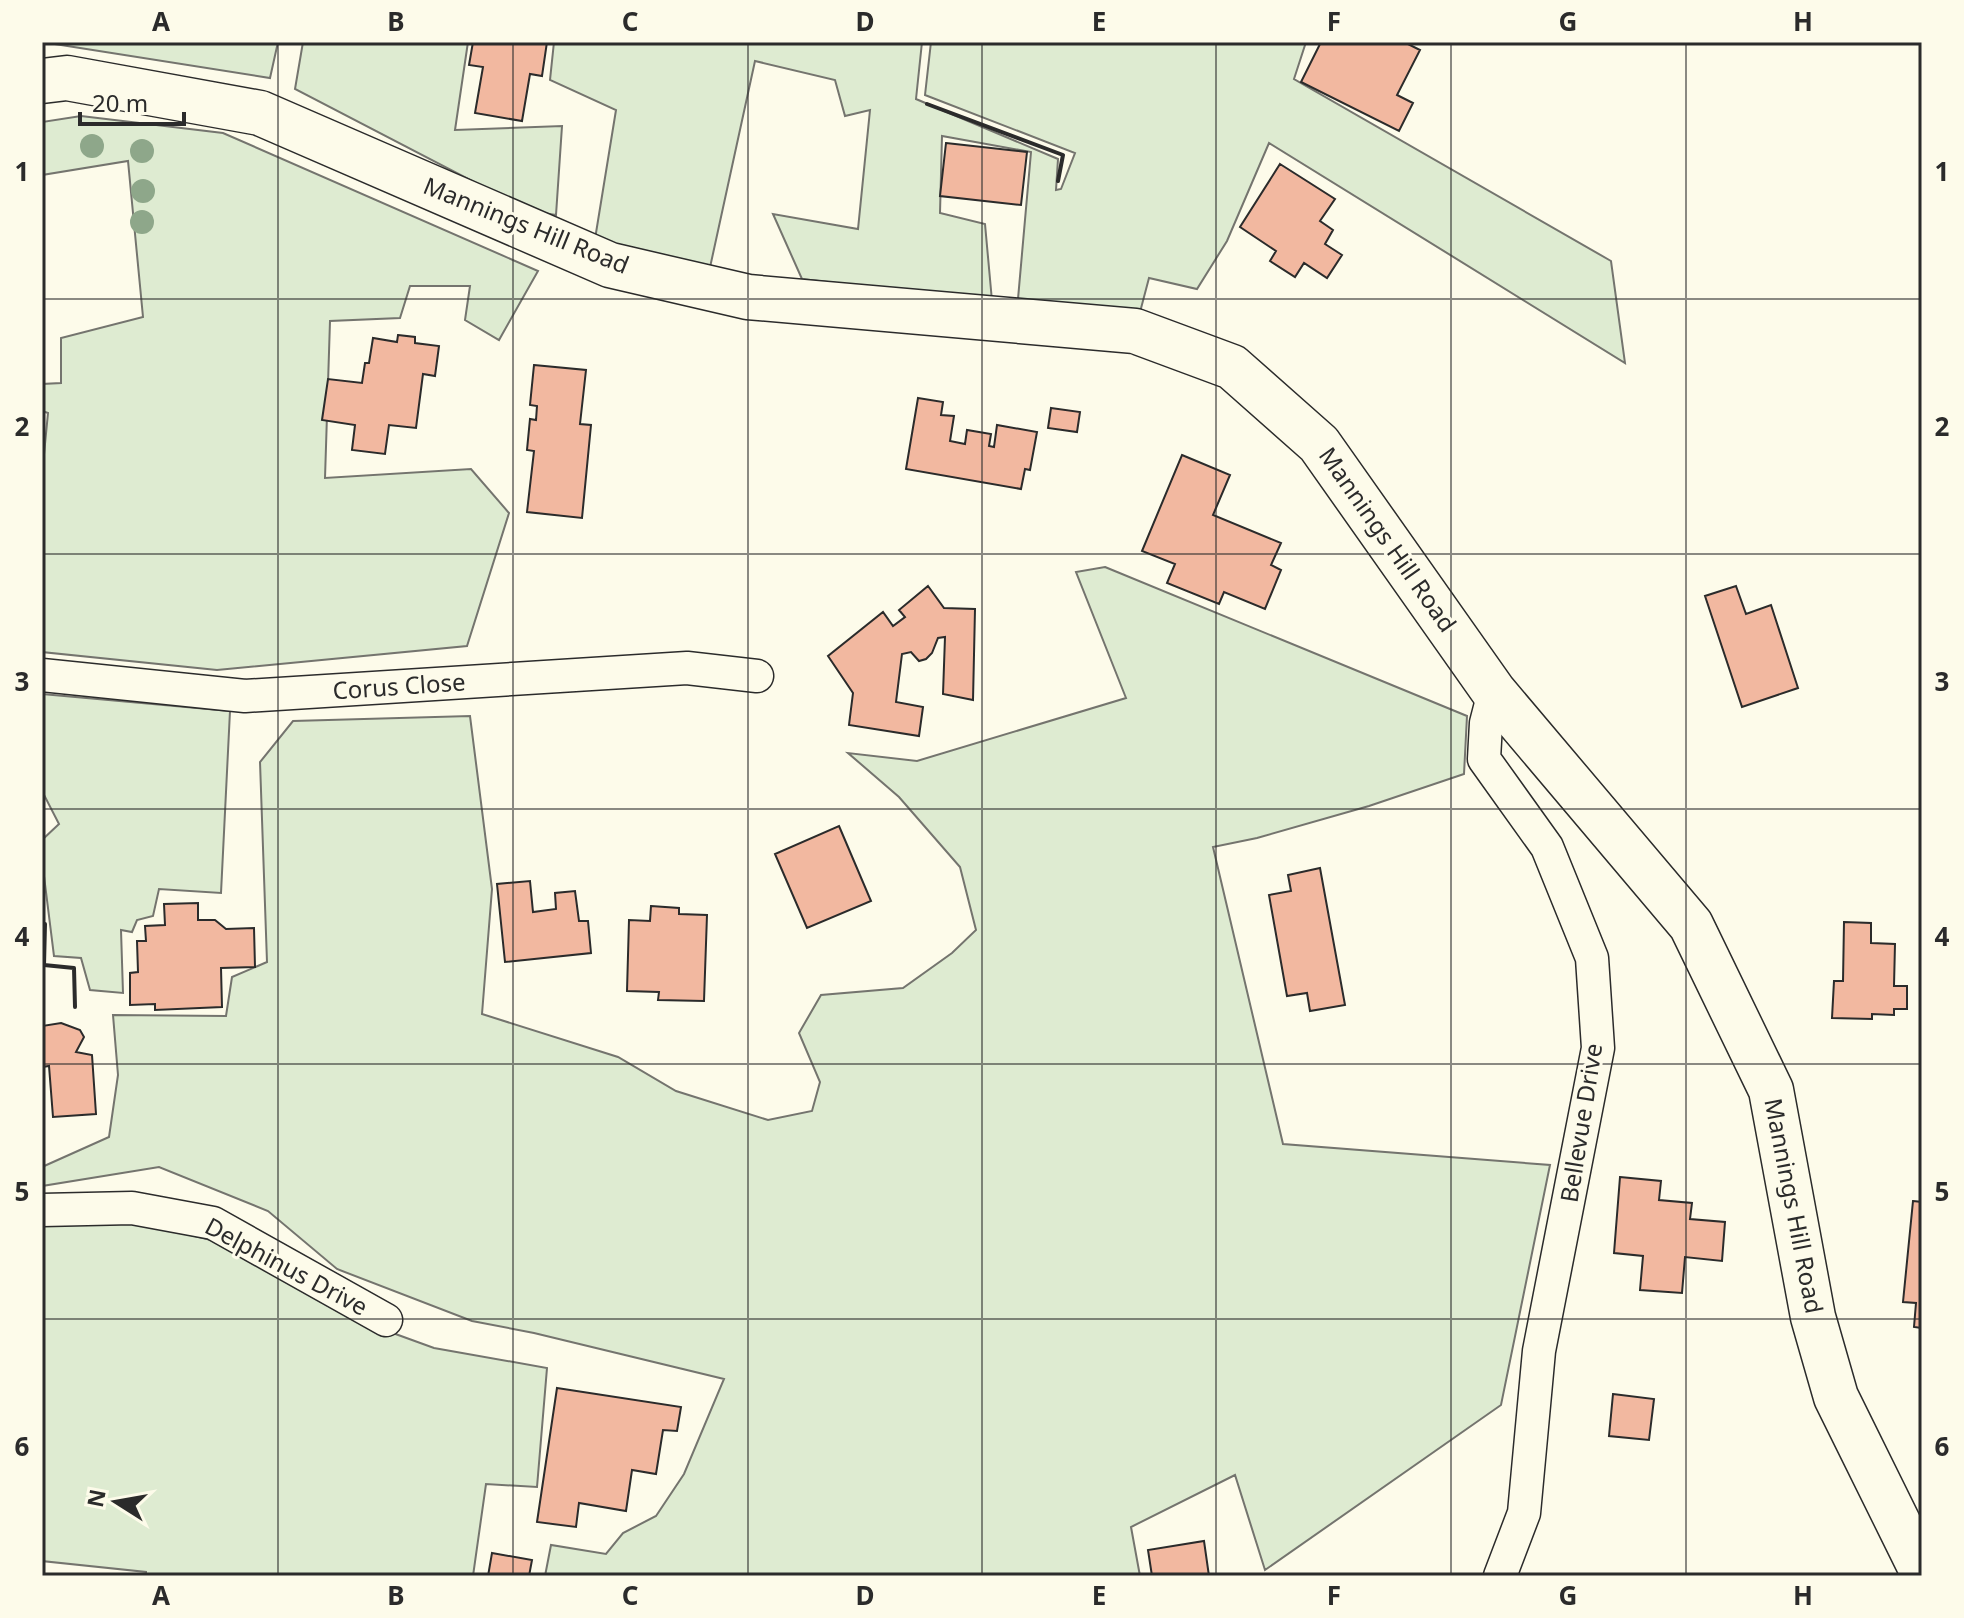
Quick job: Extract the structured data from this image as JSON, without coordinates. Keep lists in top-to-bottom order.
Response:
{
  "streets": {
    "main road": ["Mannings Hill Road"],
    "street": ["Corus Close", "Bellevue Drive", "Delphinus Drive"]
  },
  "crossings": [
    ["Mannings Hill Road", "Bellevue Drive"]
  ],
  "scale_bar": "20 m",
  "north": "left",
  "grid": {
    "columns": [
      "A",
      "B",
      "C",
      "D",
      "E",
      "F",
      "G",
      "H"
    ],
    "rows": [
      "1",
      "2",
      "3",
      "4",
      "5",
      "6"
    ]
  }
}
